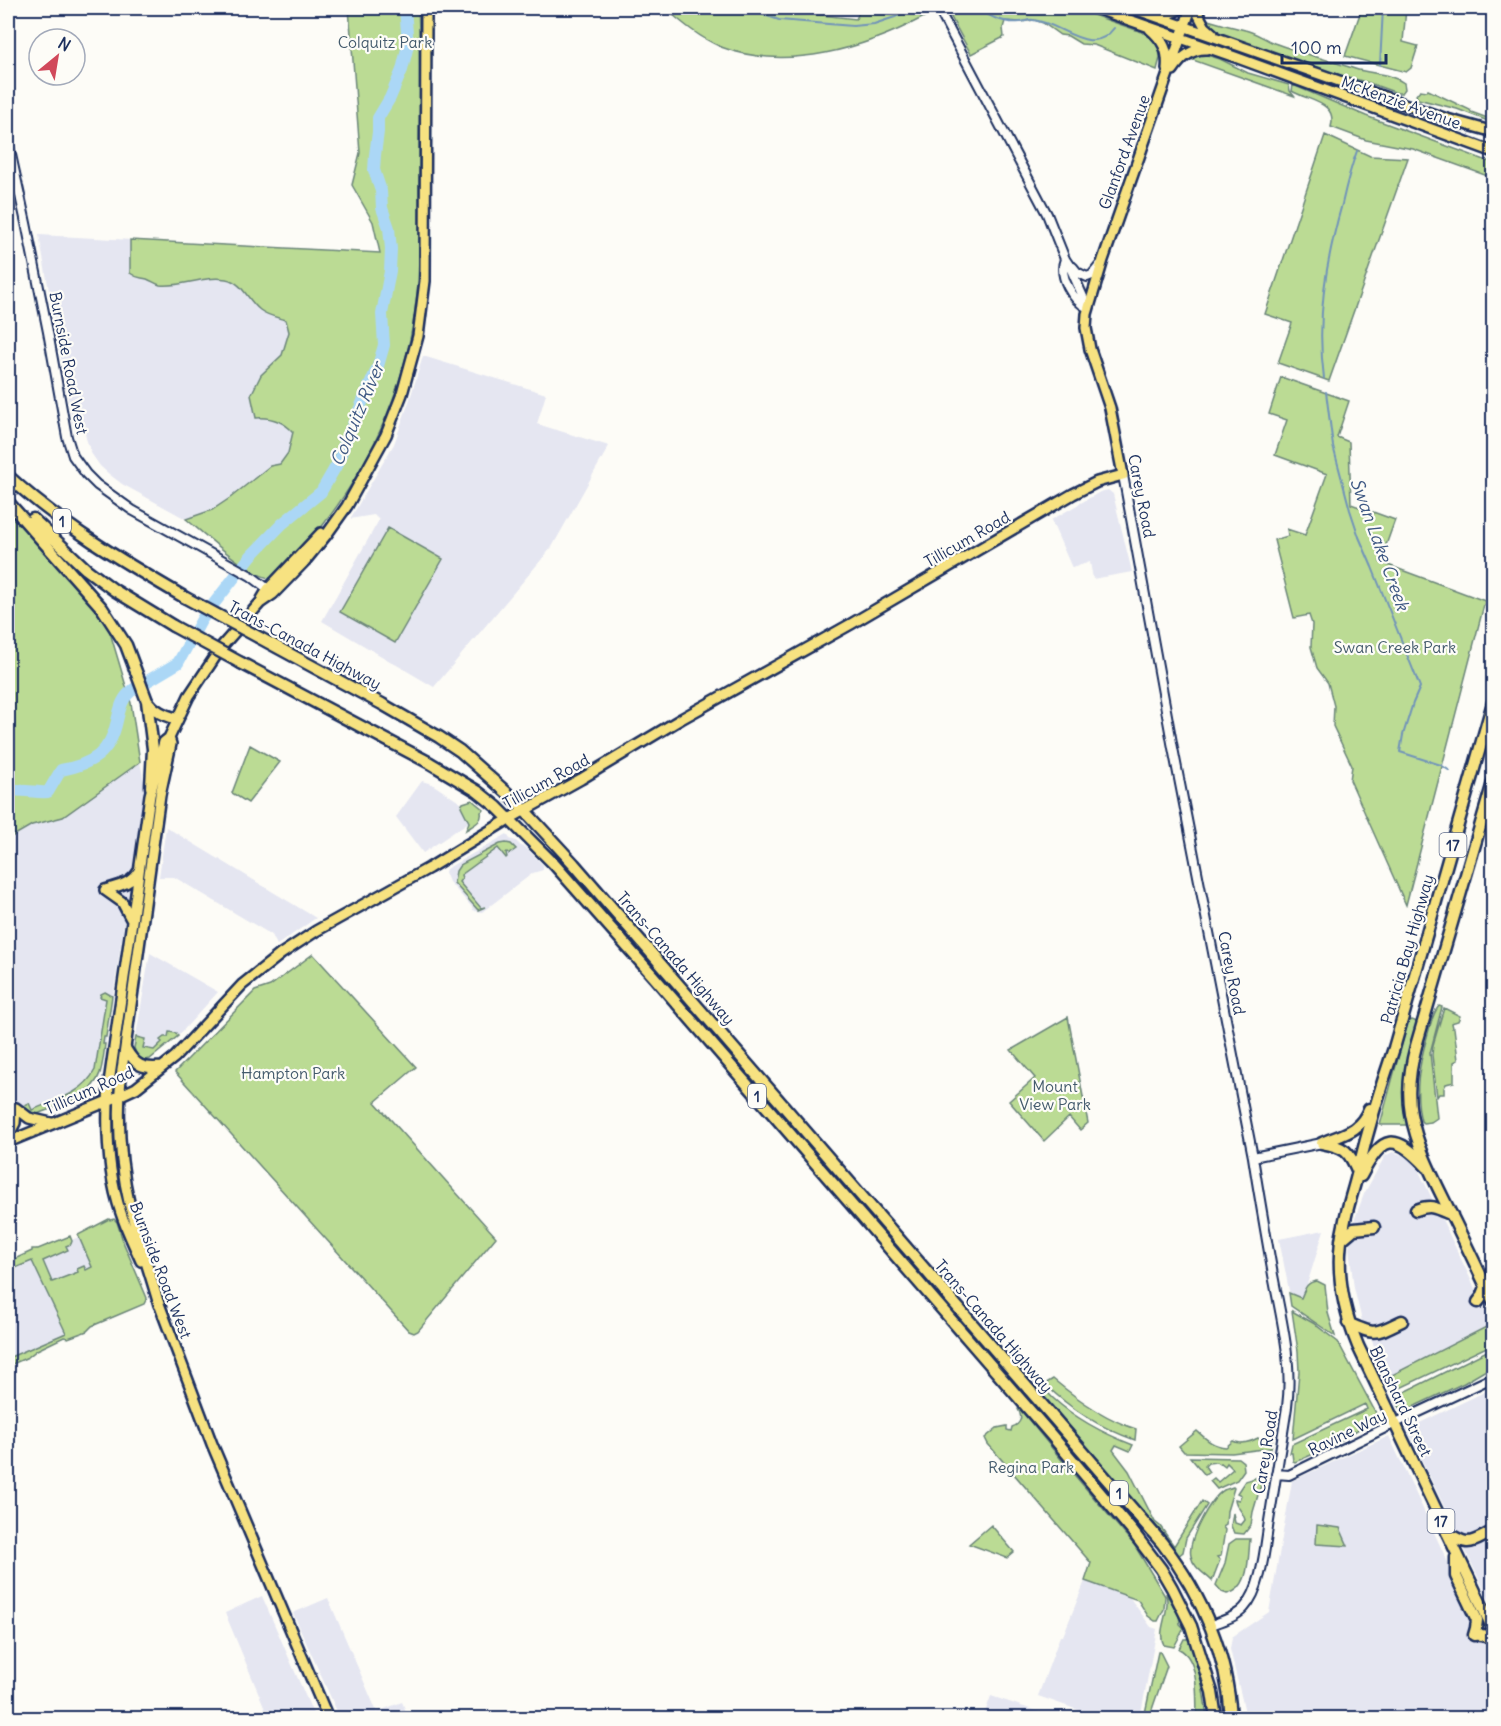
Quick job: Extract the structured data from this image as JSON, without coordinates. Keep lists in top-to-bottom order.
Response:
{
  "streets": {
    "highway": [
      "1",
      "Trans-Canada Highway",
      "17",
      "Patricia Bay Highway",
      "Blanshard Street"
    ],
    "main road": [
      "McKenzie Avenue",
      "Glanford Avenue",
      "Burnside Road West",
      "Carey Road",
      "Tillicum Road"
    ],
    "street": ["Ravine Way"]
  },
  "crossings": [
    ["McKenzie Avenue", "Glanford Avenue"],
    ["Glanford Avenue", "Carey Road"],
    ["Burnside Road West", "Tillicum Road"],
    ["Carey Road", "1"],
    ["Carey Road", "Tillicum Road"],
    ["Carey Road", "Trans-Canada Highway"],
    ["Carey Road", "Ravine Way"],
    ["1", "Trans-Canada Highway"],
    ["Tillicum Road", "Trans-Canada Highway"],
    ["Patricia Bay Highway", "Blanshard Street"],
    ["Blanshard Street", "Ravine Way"]
  ],
  "water": ["Colquitz River", "Swan Lake Creek"],
  "parks": [
    "Colquitz Park",
    "Swan Creek Park",
    "Hampton Park",
    "Mount View Park",
    "Regina Park"
  ],
  "scale_bar": "100 m",
  "north": "top right"
}
